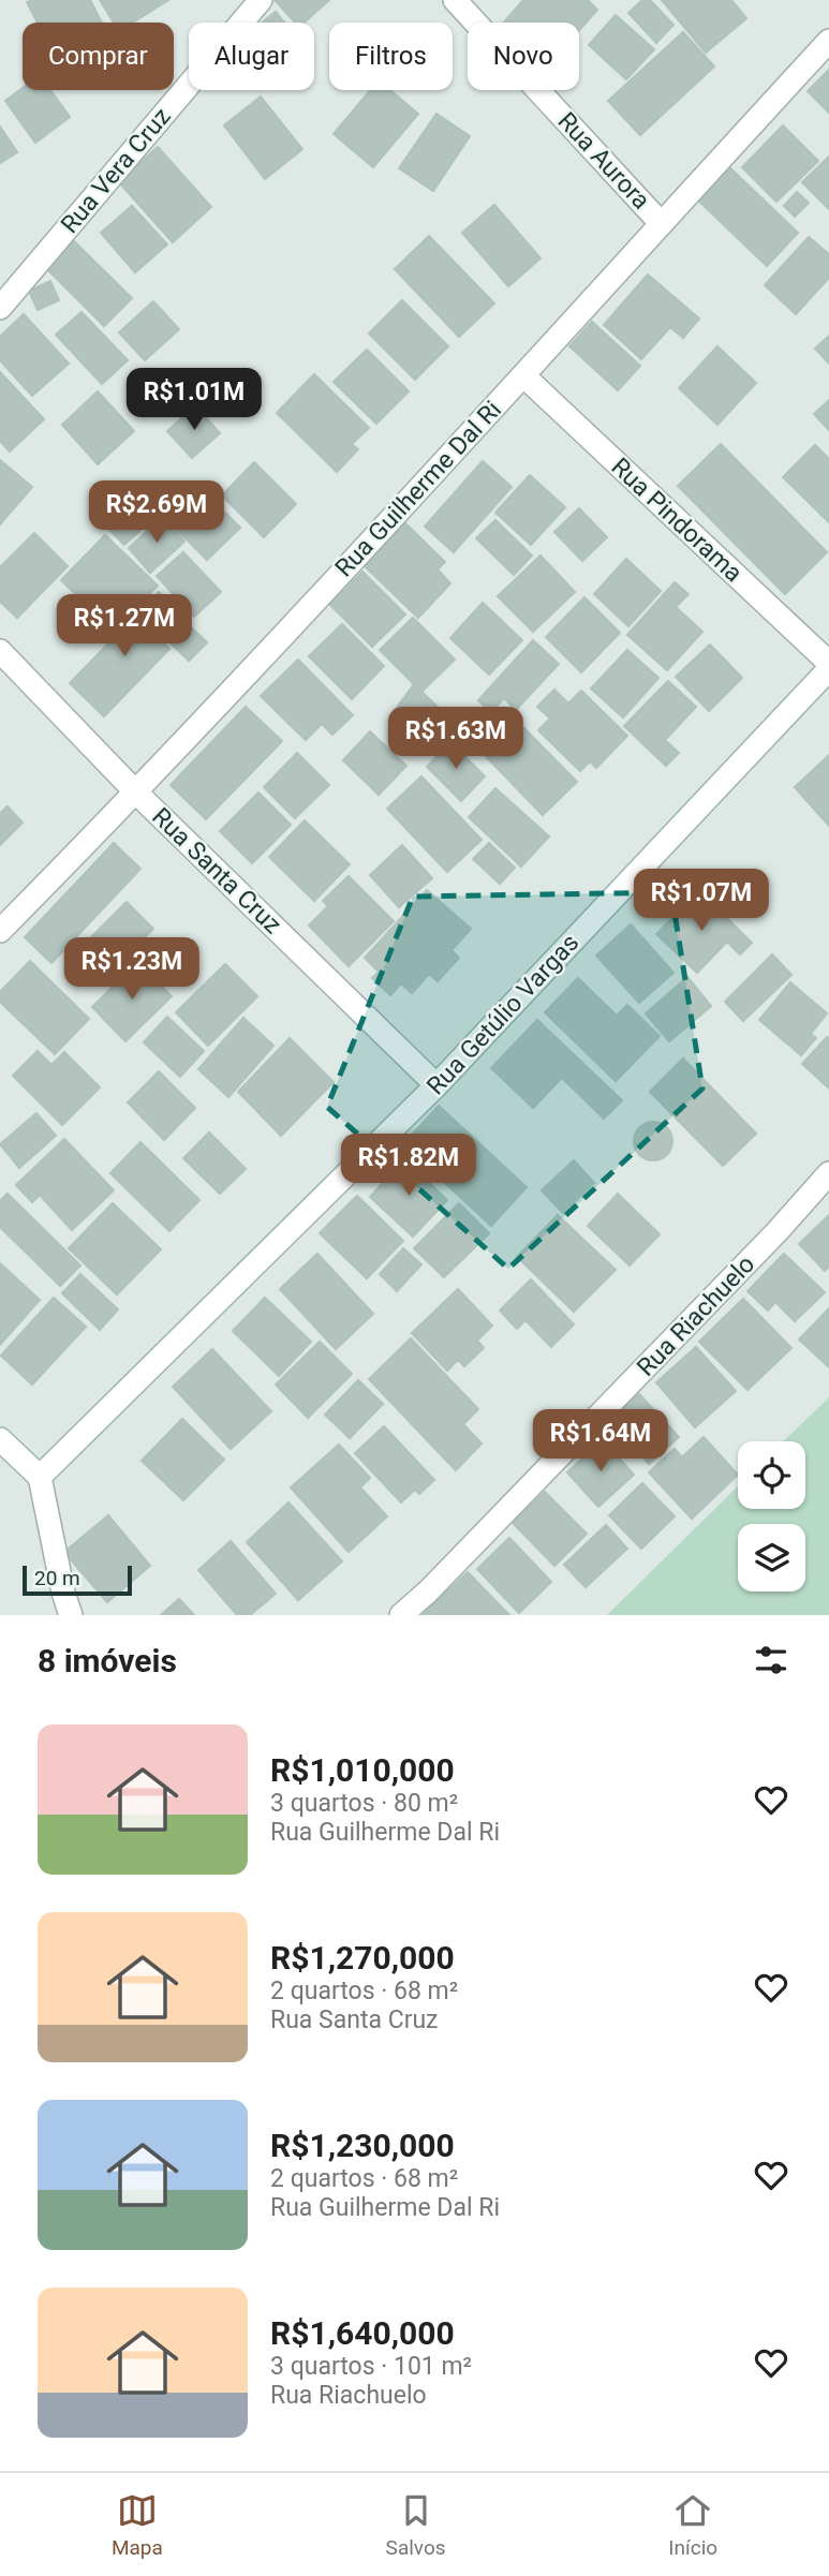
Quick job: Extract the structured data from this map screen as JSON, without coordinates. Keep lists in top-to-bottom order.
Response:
{
  "streets": {
    "street": [
      "Rua Aurora",
      "Rua Vera Cruz",
      "Rua Guilherme Dal Ri",
      "Rua Pindorama",
      "Rua Santa Cruz",
      "Rua Getúlio Vargas",
      "Rua Riachuelo"
    ]
  },
  "crossings": [
    ["Rua Aurora", "Rua Guilherme Dal Ri"],
    ["Rua Guilherme Dal Ri", "Rua Pindorama"],
    ["Rua Guilherme Dal Ri", "Rua Santa Cruz"],
    ["Rua Santa Cruz", "Rua Getúlio Vargas"]
  ],
  "scale_bar": "20 m",
  "page": {
    "chip": [
      "Comprar",
      "Alugar",
      "Filtros",
      "Novo"
    ],
    "price": [
      "R$1.01M",
      "R$2.69M",
      "R$1.27M",
      "R$1.63M",
      "R$1.07M",
      "R$1.23M",
      "R$1.82M",
      "R$1.64M"
    ],
    "scale": "20 m",
    "heading": "8 imóveis",
    "list": [
      {
        "name": "R$1,010,000",
        "note": "3 quartos · 80 m² · Rua Guilherme Dal Ri"
      },
      {
        "name": "R$1,270,000",
        "note": "2 quartos · 68 m² · Rua Santa Cruz"
      },
      {
        "name": "R$1,230,000",
        "note": "2 quartos · 68 m² · Rua Guilherme Dal Ri"
      },
      {
        "name": "R$1,640,000",
        "note": "3 quartos · 101 m² · Rua Riachuelo"
      }
    ],
    "tabs": ["Mapa", "Salvos", "Início"]
  }
}
